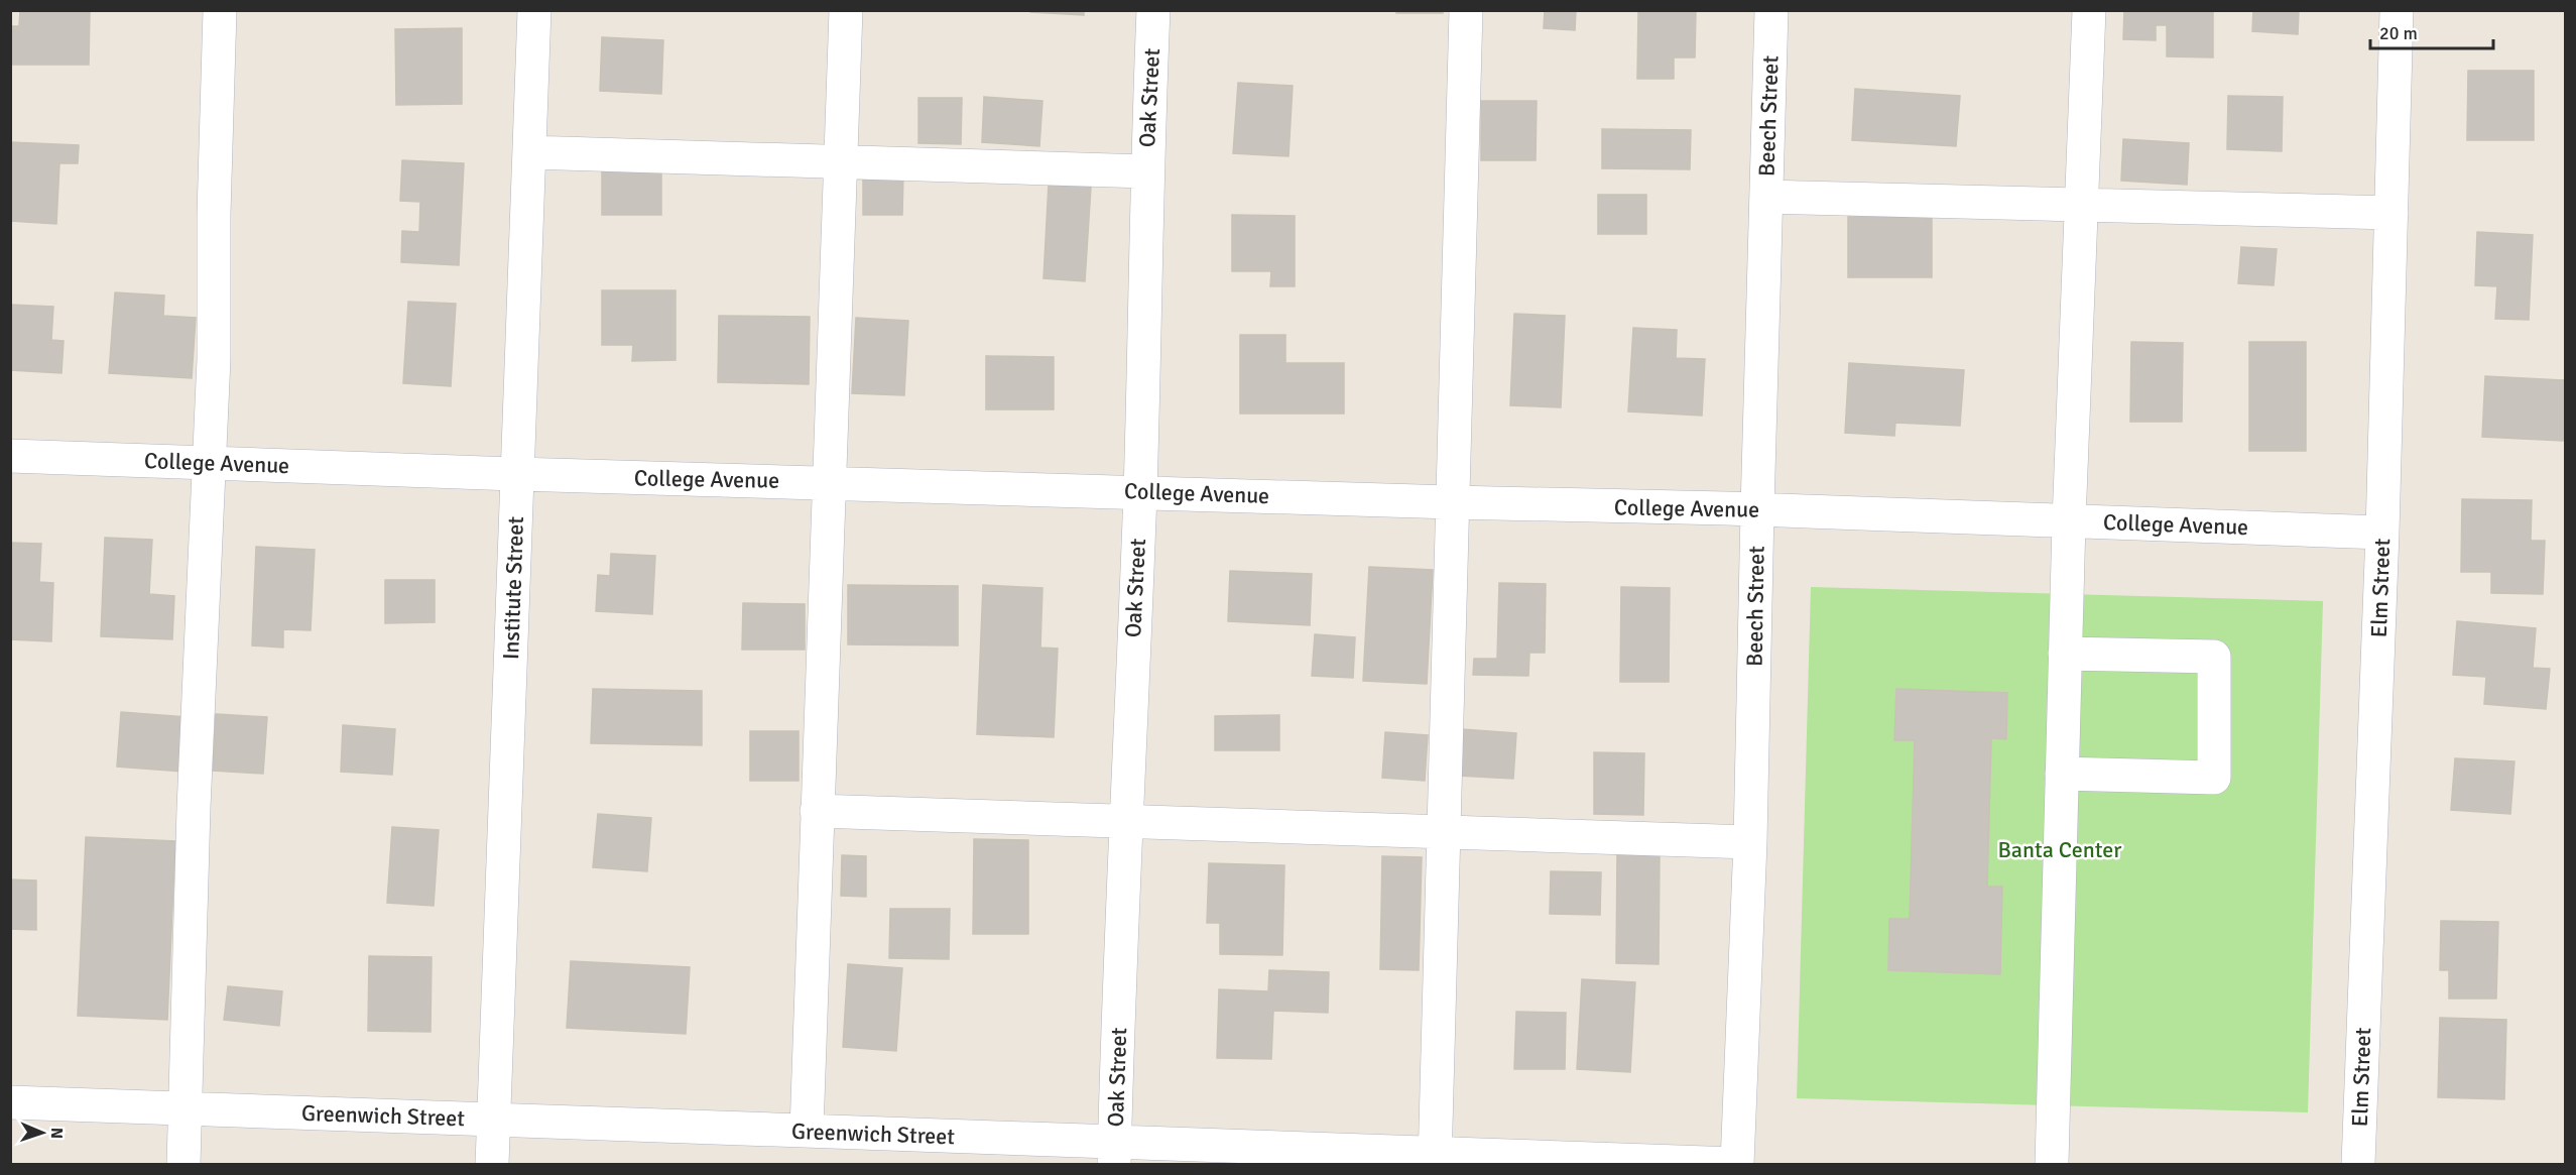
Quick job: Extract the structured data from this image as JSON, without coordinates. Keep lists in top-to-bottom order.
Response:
{
  "streets": {
    "street": [
      "Oak Street",
      "Beech Street",
      "College Avenue",
      "Institute Street",
      "Elm Street",
      "Greenwich Street"
    ]
  },
  "crossings": [
    ["Oak Street", "College Avenue"],
    ["Oak Street", "Greenwich Street"],
    ["Beech Street", "College Avenue"],
    ["Beech Street", "Greenwich Street"],
    ["College Avenue", "Institute Street"],
    ["College Avenue", "Elm Street"],
    ["Institute Street", "Greenwich Street"]
  ],
  "parks": ["Banta Center"],
  "scale_bar": "20 m",
  "north": "right"
}
